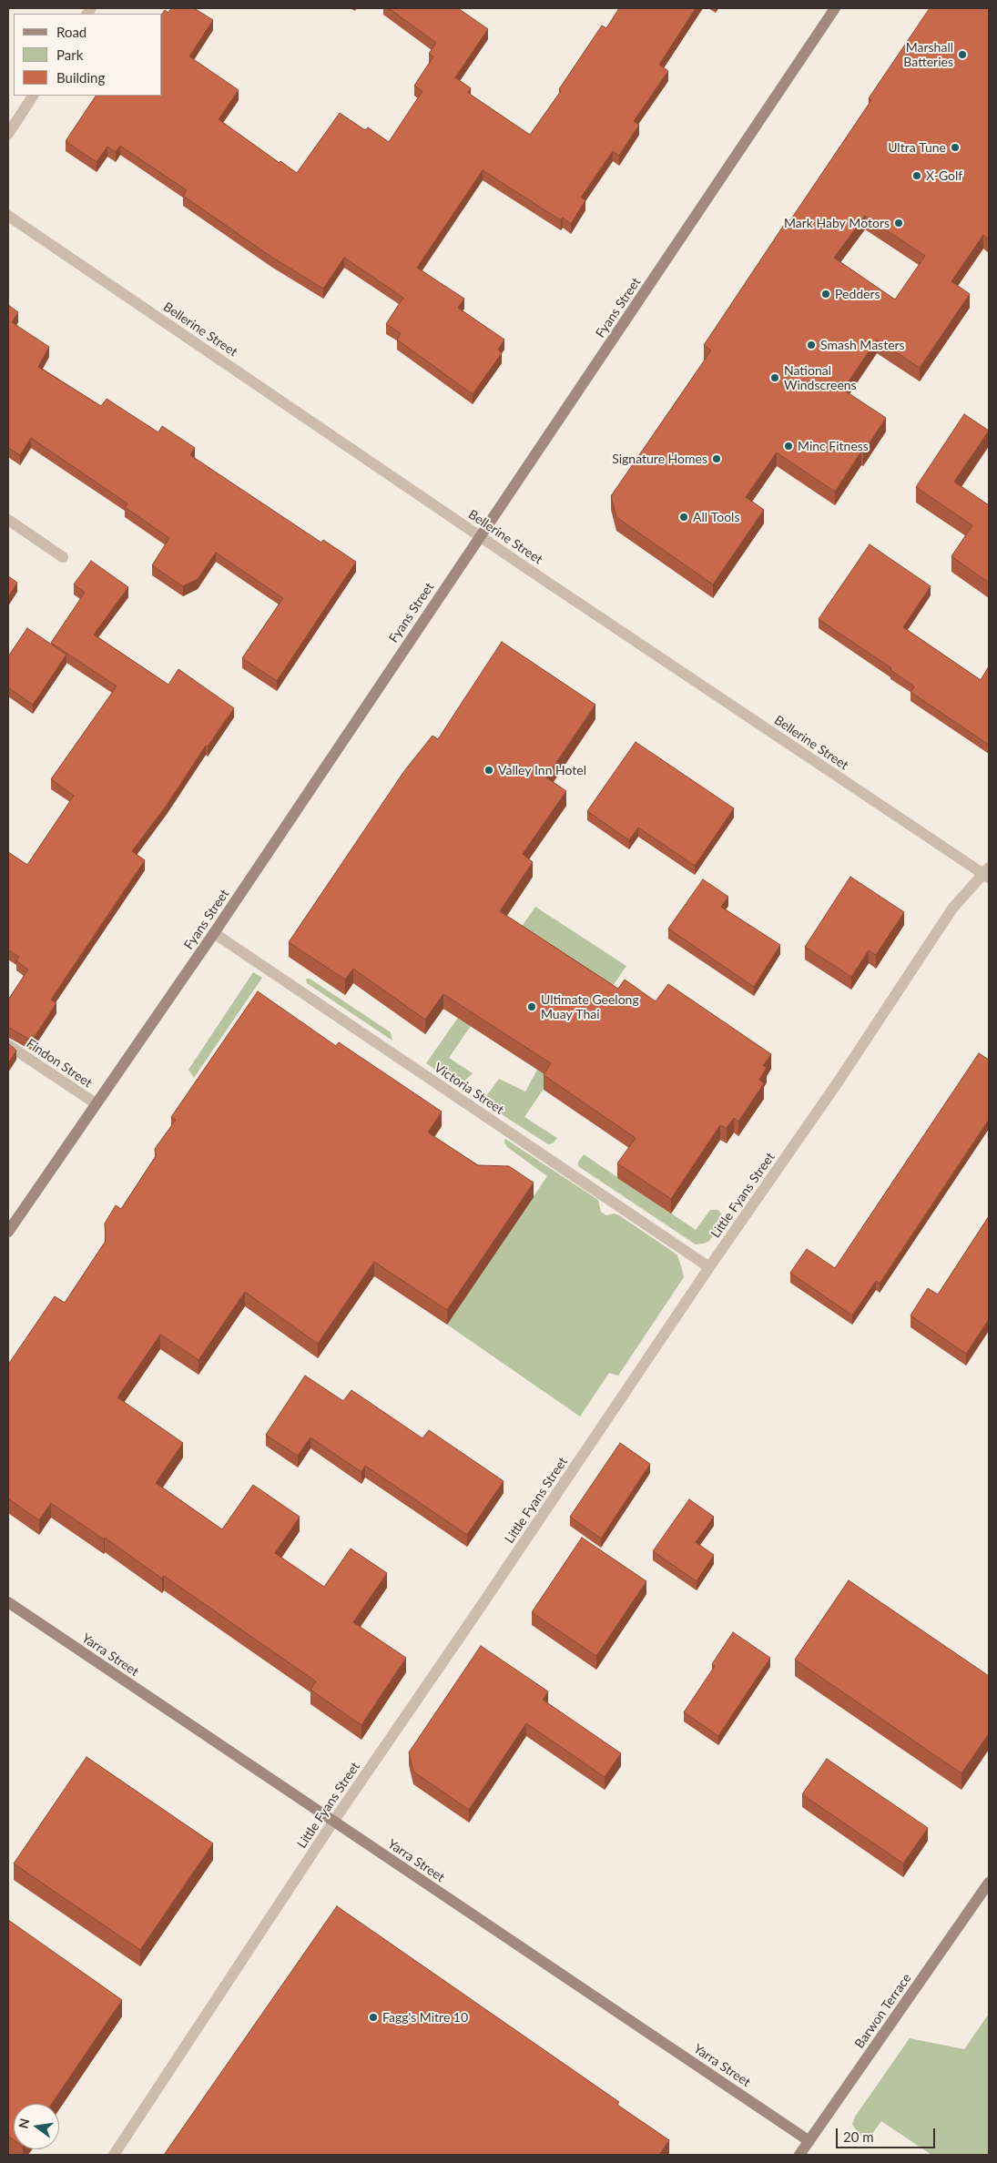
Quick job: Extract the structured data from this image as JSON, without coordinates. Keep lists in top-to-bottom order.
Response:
{
  "streets": {
    "main road": ["Fyans Street", "Yarra Street", "Barwon Terrace"],
    "street": [
      "Bellerine Street",
      "Findon Street",
      "Victoria Street",
      "Little Fyans Street"
    ]
  },
  "crossings": [
    ["Fyans Street", "Bellerine Street"],
    ["Fyans Street", "Findon Street"],
    ["Fyans Street", "Victoria Street"],
    ["Bellerine Street", "Little Fyans Street"],
    ["Victoria Street", "Little Fyans Street"],
    ["Little Fyans Street", "Yarra Street"],
    ["Yarra Street", "Barwon Terrace"]
  ],
  "places": [
    "Marshall Batteries",
    "Ultra Tune",
    "X-Golf",
    "Mark Haby Motors",
    "Pedders",
    "Smash Masters",
    "National Windscreens",
    "Minc Fitness",
    "Signature Homes",
    "All Tools",
    "Valley Inn Hotel",
    "Ultimate Geelong Muay Thai",
    "Fagg's Mitre 10"
  ],
  "legend": ["Road", "Park", "Building"],
  "scale_bar": "20 m",
  "north": "left"
}
